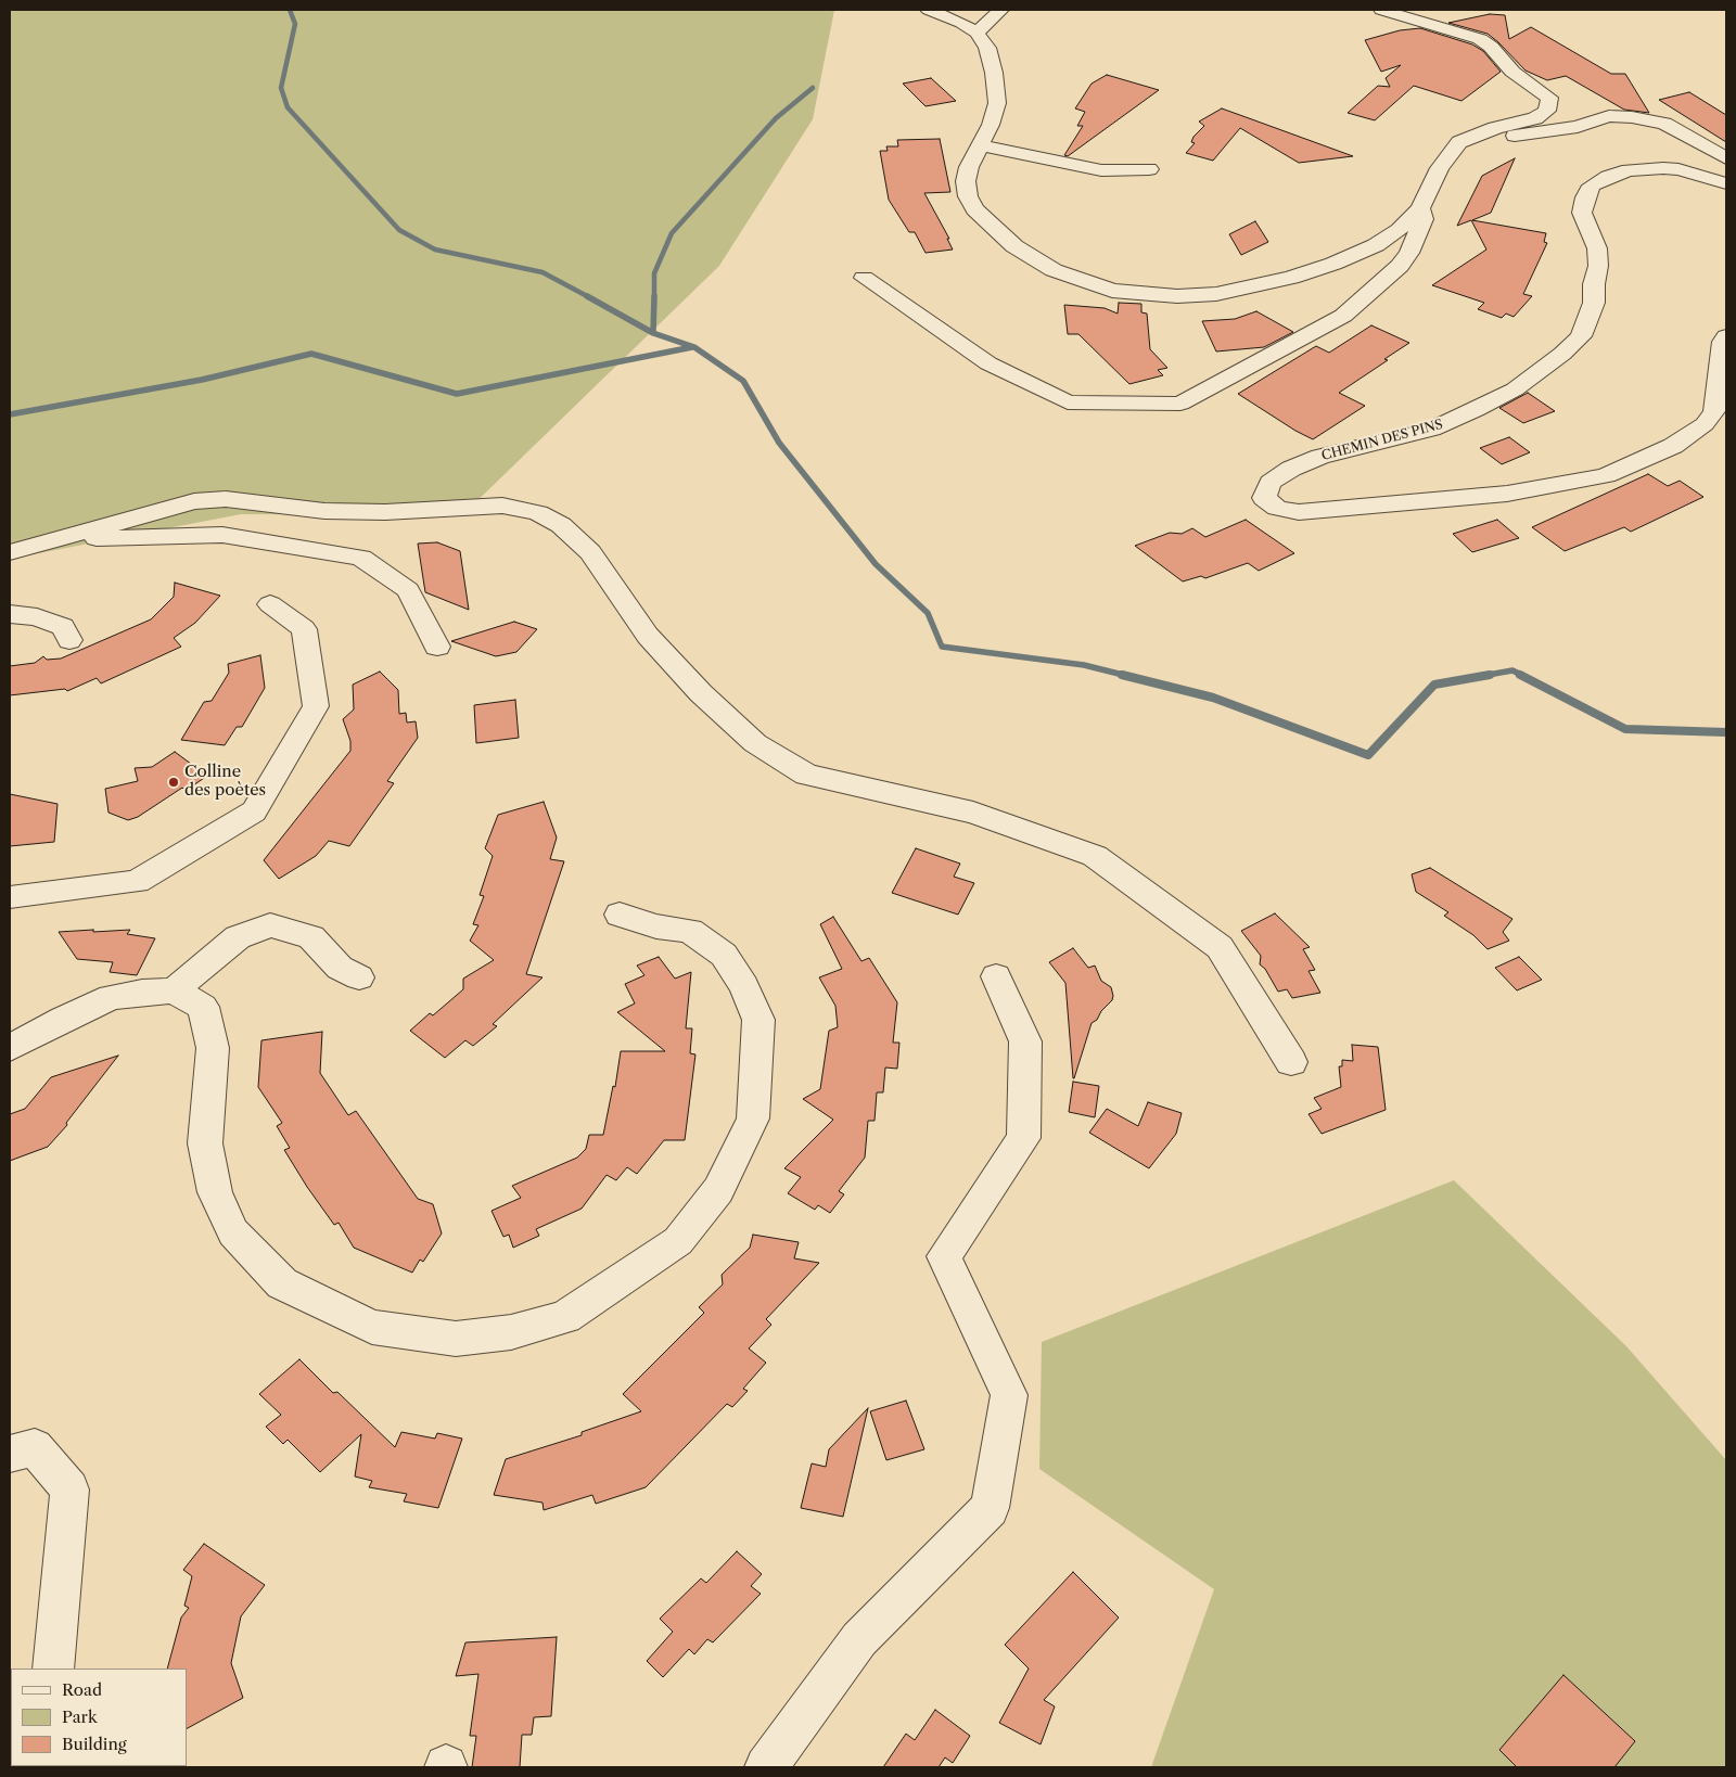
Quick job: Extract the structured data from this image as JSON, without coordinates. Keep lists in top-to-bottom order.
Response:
{
  "streets": {
    "street": ["CHEMIN DES PINS"]
  },
  "places": ["Colline des poètes"],
  "legend": ["Road", "Park", "Building"]
}
